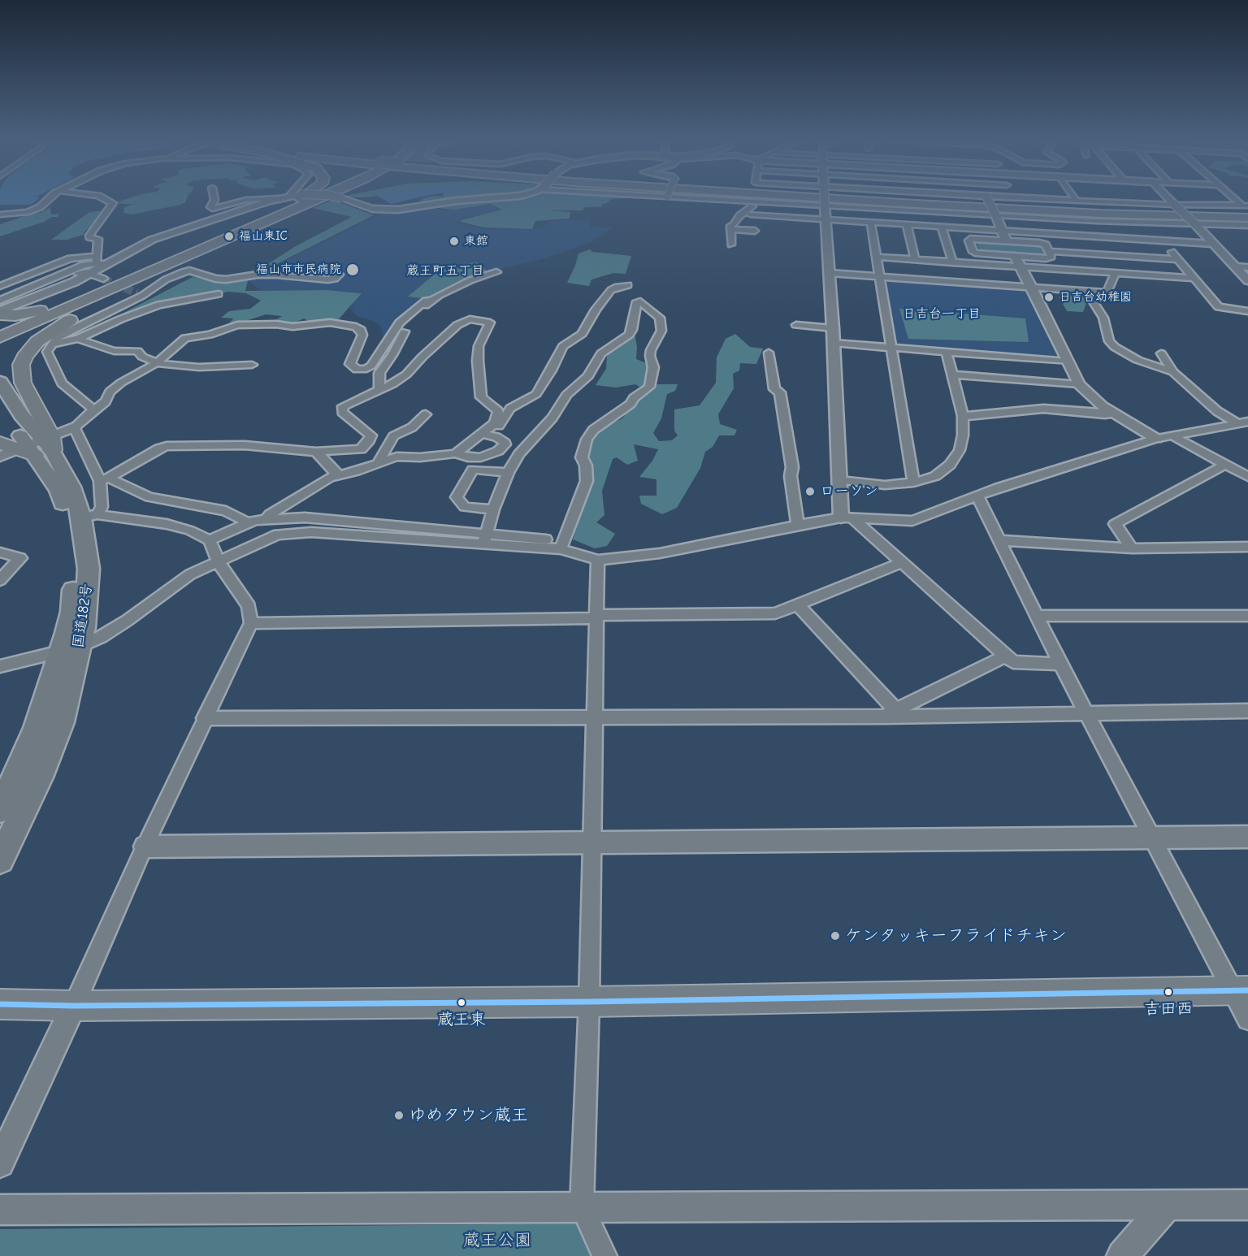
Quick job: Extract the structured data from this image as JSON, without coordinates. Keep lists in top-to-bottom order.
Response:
{
  "streets": {
    "highway": ["国道182号"]
  },
  "districts": ["蔵王町五丁目", "日吉台一丁目"],
  "parks": ["蔵王公園"],
  "places": [
    "福山東IC",
    "東館",
    "福山市市民病院",
    "日吉台幼稚園",
    "ローソン",
    "ケンタッキーフライドチキン",
    "吉田西",
    "蔵王東",
    "ゆめタウン蔵王"
  ]
}
